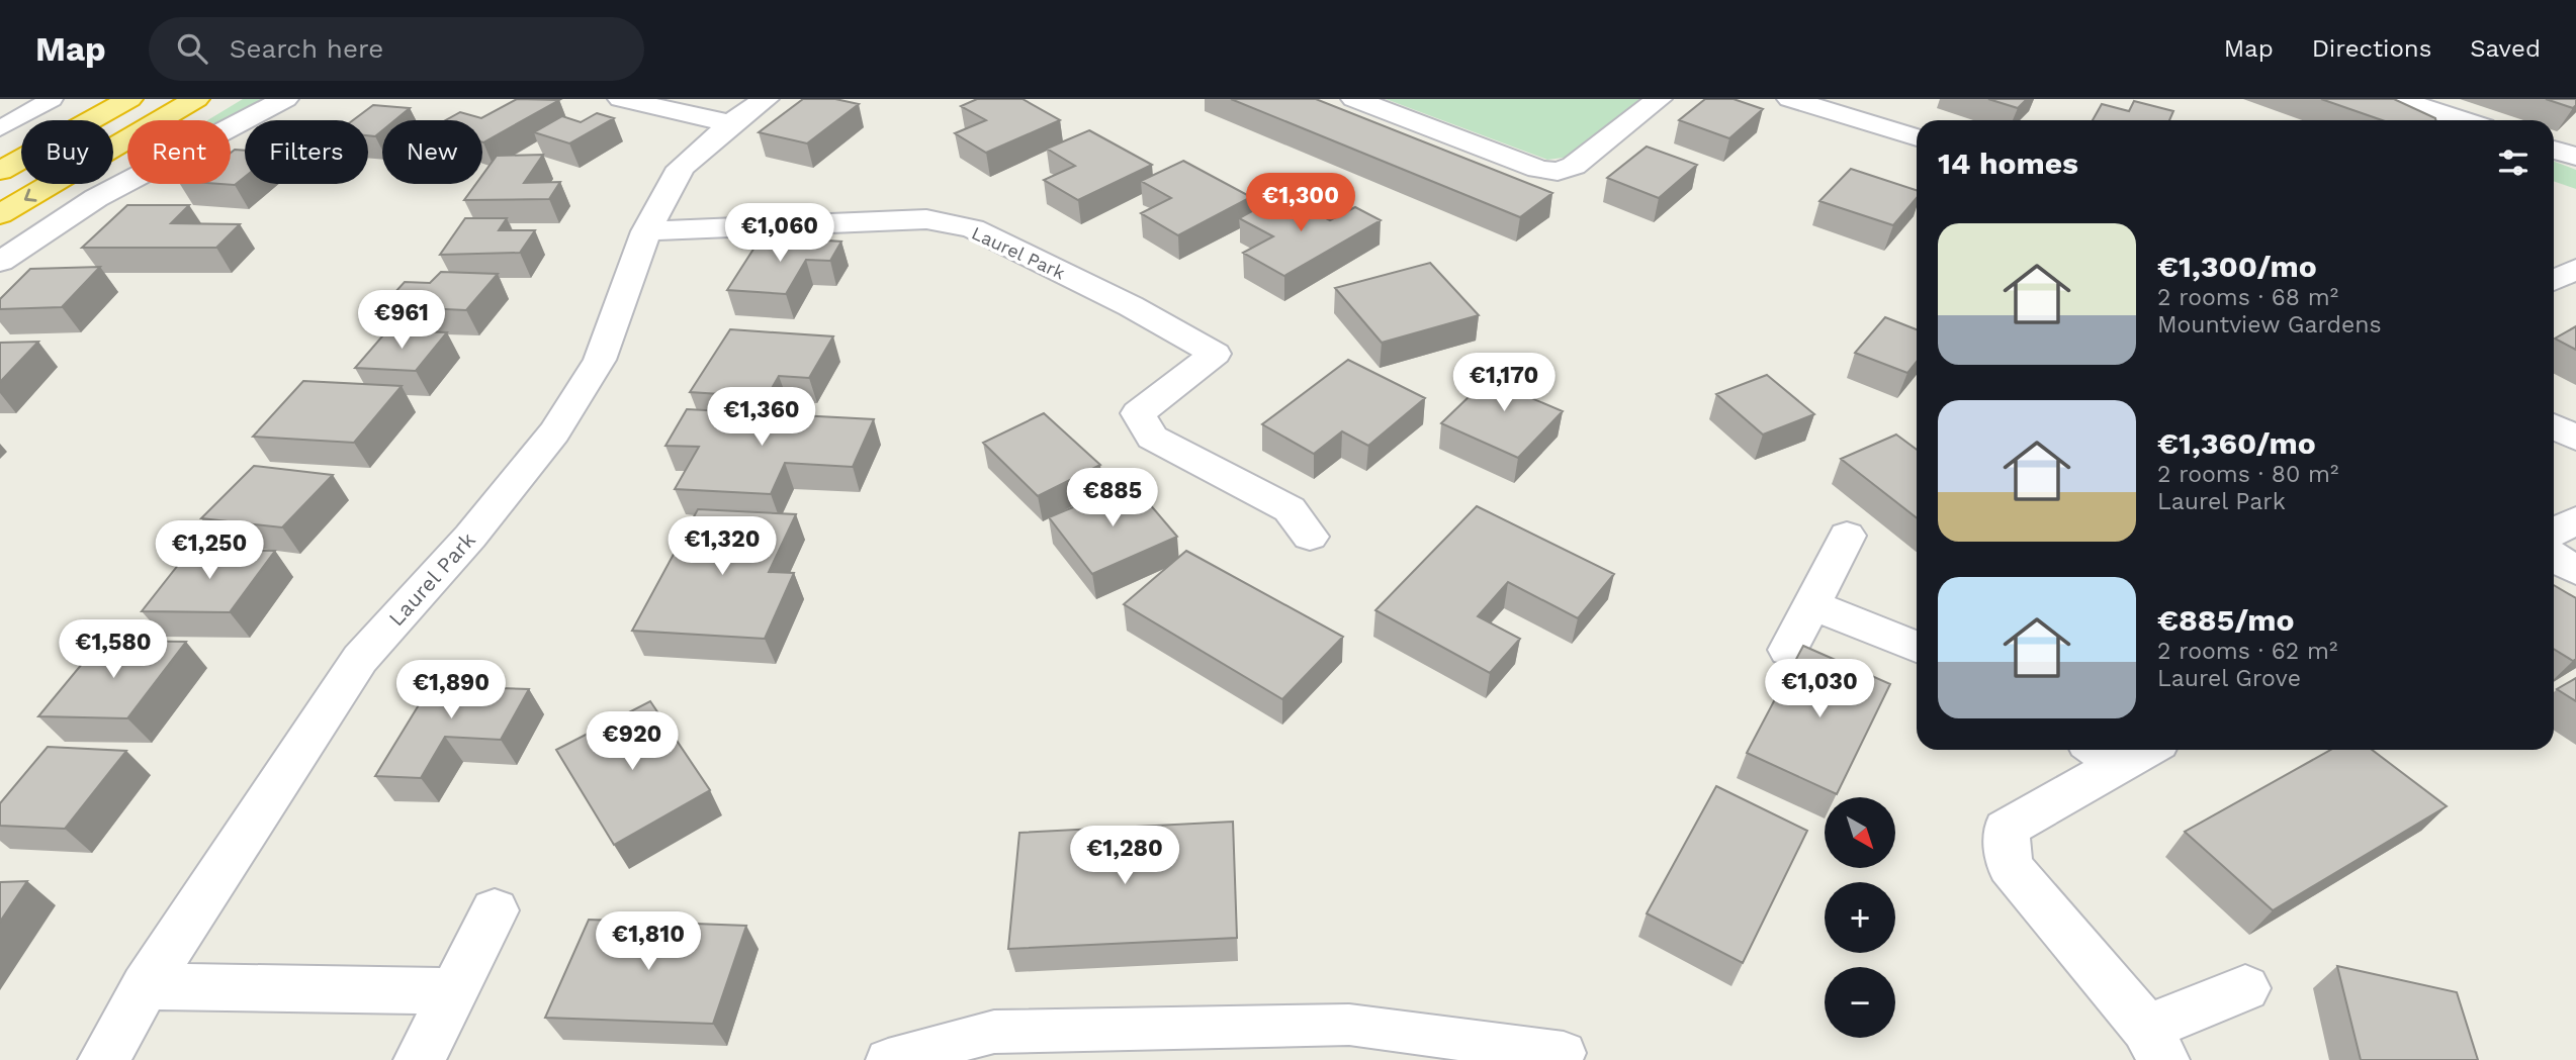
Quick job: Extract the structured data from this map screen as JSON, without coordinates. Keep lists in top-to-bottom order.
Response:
{
  "streets": {
    "street": ["Laurel Park"]
  },
  "north": "bottom right",
  "page": {
    "header": "Map",
    "search": "Search here",
    "nav": ["Map", "Directions", "Saved"],
    "chip": [
      "Buy",
      "Rent",
      "Filters",
      "New"
    ],
    "heading": "14 homes",
    "price": [
      "€1,300",
      "€1,060",
      "€961",
      "€1,170",
      "€1,360",
      "€885",
      "€1,320",
      "€1,250",
      "€1,580",
      "€1,030",
      "€1,890",
      "€920",
      "€1,280",
      "€1,810"
    ],
    "list": [
      {
        "name": "€1,300/mo",
        "note": "2 rooms · 68 m² · Mountview Gardens"
      },
      {
        "name": "€1,360/mo",
        "note": "2 rooms · 80 m² · Laurel Park"
      },
      {
        "name": "€885/mo",
        "note": "2 rooms · 62 m² · Laurel Grove"
      }
    ],
    "map_buttons": ["+", "−"]
  }
}
